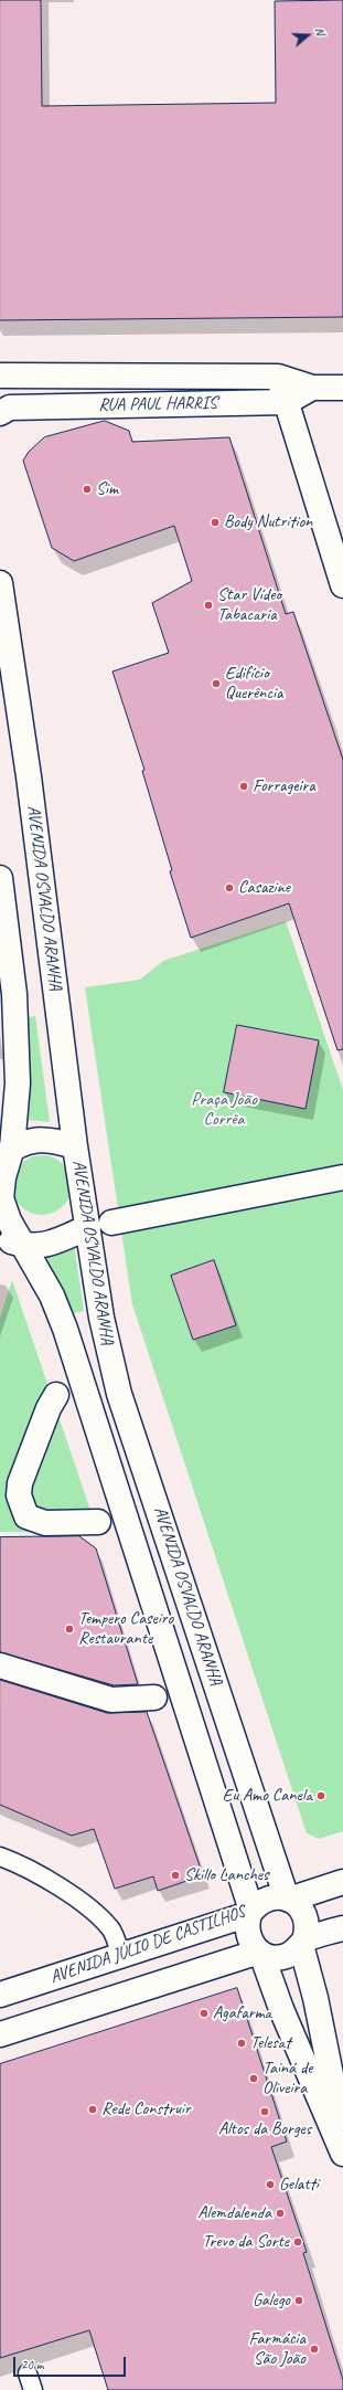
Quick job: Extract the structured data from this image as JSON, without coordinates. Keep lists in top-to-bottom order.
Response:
{
  "streets": {
    "street": ["RUA PAUL HARRIS", "AVENIDA OSVALDO ARANHA", "AVENIDA JÚLIO DE CASTILHOS"]
  },
  "crossings": [
    ["AVENIDA OSVALDO ARANHA", "AVENIDA JÚLIO DE CASTILHOS"]
  ],
  "parks": ["Praça João Corrêa"],
  "places": [
    "Sim",
    "Body Nutrition",
    "Star Vídeo Tabacaria",
    "Edifício Querência",
    "Forrageira",
    "Casazine",
    "Tempero Caseiro Restaurante",
    "Eu Amo Canela",
    "Skillo Lanches",
    "Agafarma",
    "Telesat",
    "Tainá de Oliveira",
    "Rede Construir",
    "Altos da Borges",
    "Gelatti",
    "Alemdalenda",
    "Trevo da Sorte",
    "Galego",
    "Farmácia São João"
  ],
  "scale_bar": "20 m",
  "north": "right"
}
